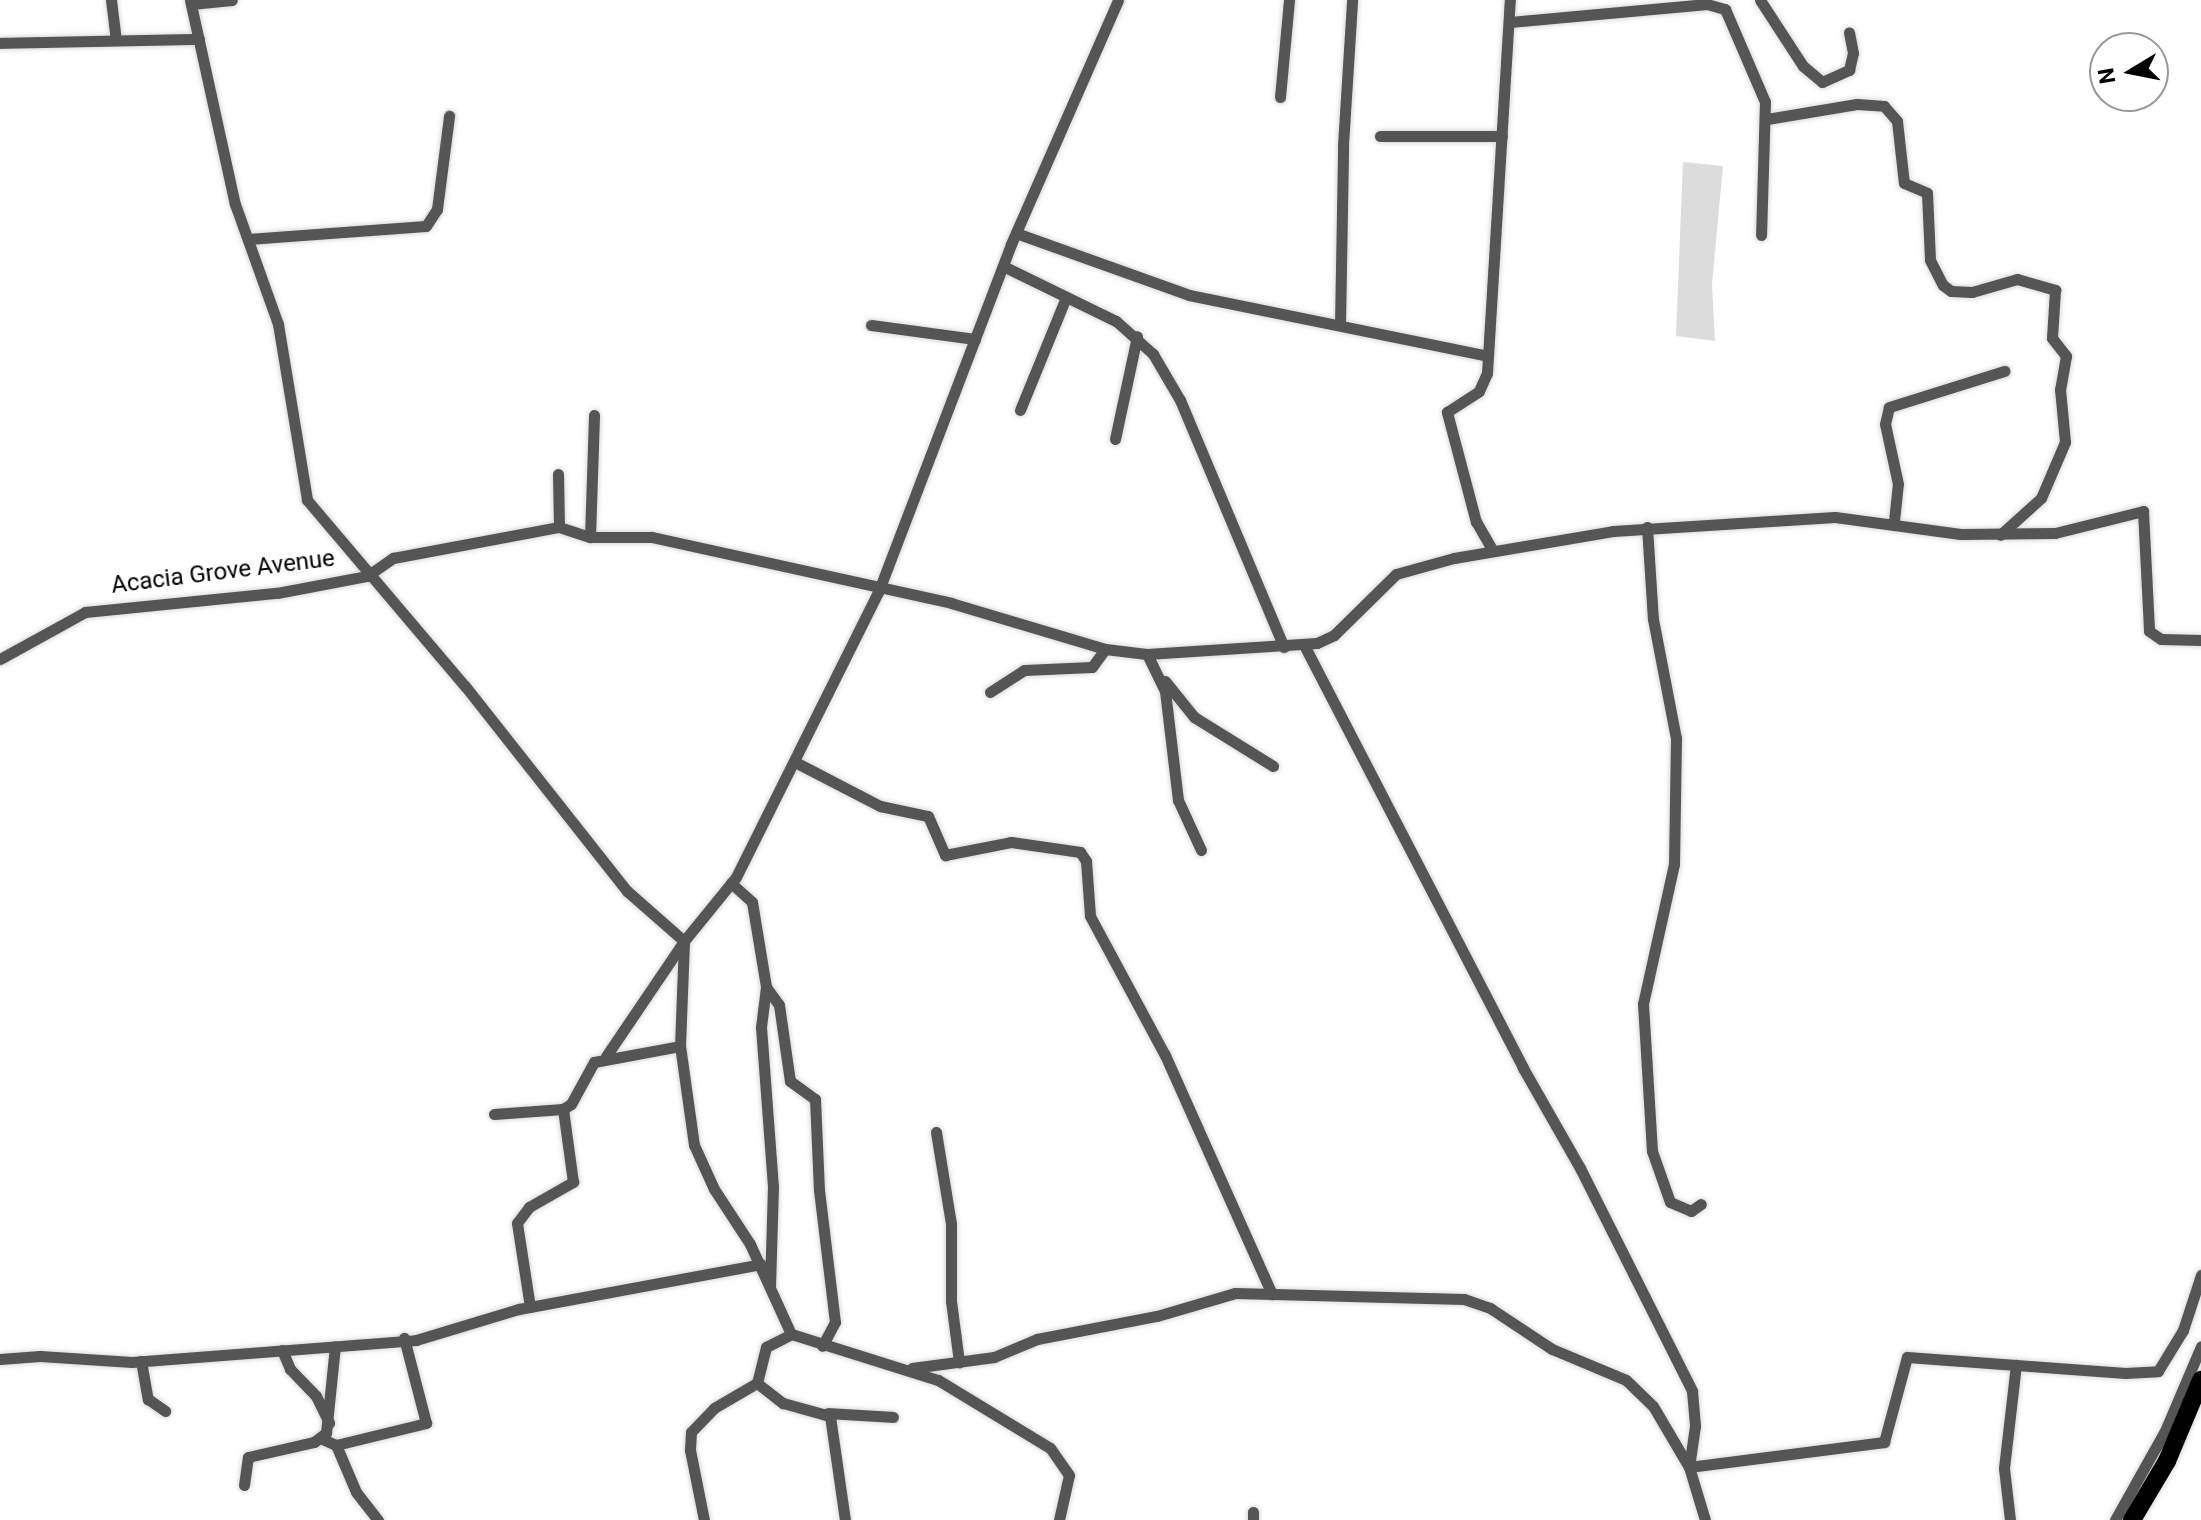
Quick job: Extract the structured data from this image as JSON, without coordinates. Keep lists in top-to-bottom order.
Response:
{
  "streets": {
    "street": ["Acacia Grove Avenue"]
  },
  "north": "left"
}
